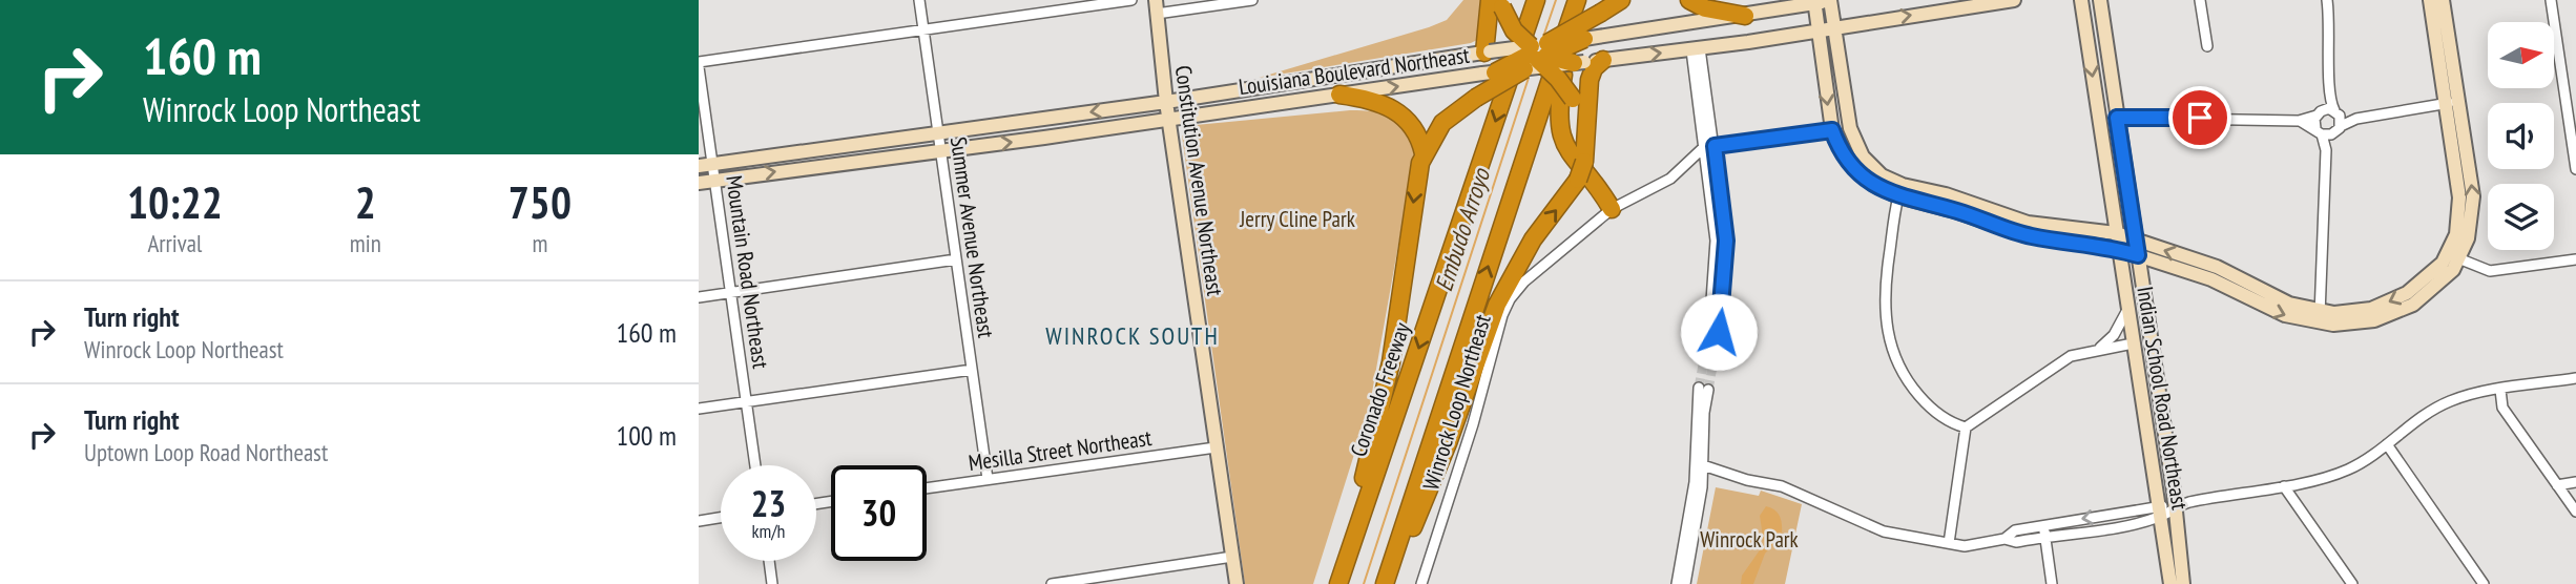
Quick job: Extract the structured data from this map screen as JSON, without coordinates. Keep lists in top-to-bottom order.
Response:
{
  "streets": {
    "highway": ["Coronado Freeway"],
    "street": [
      "Louisiana Boulevard Northeast",
      "Constitution Avenue Northeast",
      "Summer Avenue Northeast",
      "Mountain Road Northeast",
      "Indian School Road Northeast",
      "Winrock Loop Northeast",
      "Mesilla Street Northeast"
    ]
  },
  "crossings": [
    ["Louisiana Boulevard Northeast", "Constitution Avenue Northeast"],
    ["Louisiana Boulevard Northeast", "Summer Avenue Northeast"],
    ["Louisiana Boulevard Northeast", "Mountain Road Northeast"],
    ["Constitution Avenue Northeast", "Mesilla Street Northeast"],
    ["Summer Avenue Northeast", "Mesilla Street Northeast"]
  ],
  "districts": ["WINROCK SOUTH"],
  "water": ["Embudo Arroyo"],
  "parks": ["Jerry Cline Park", "Winrock Park"],
  "north": "right",
  "page": {
    "turn": ["160 m", "Winrock Loop Northeast"],
    "eta": [
      "10:22",
      "Arrival",
      "2",
      "min",
      "750",
      "m"
    ],
    "list": [
      {
        "name": "Turn right",
        "note": "Winrock Loop Northeast",
        "value": "160 m"
      },
      {
        "name": "Turn right",
        "note": "Uptown Loop Road Northeast",
        "value": "100 m"
      }
    ],
    "speed": "23 km/h",
    "limit": "30"
  }
}
